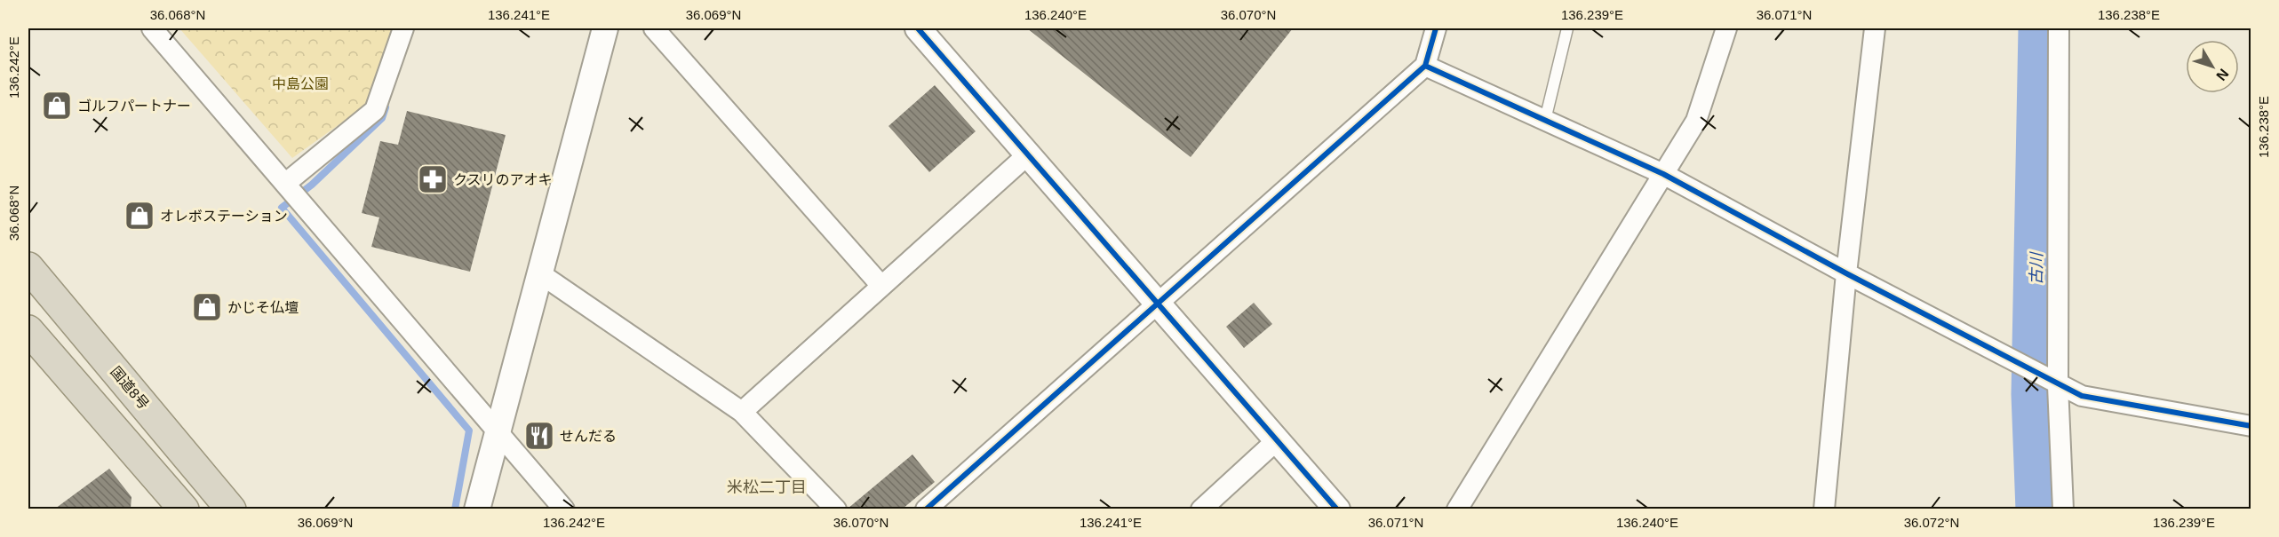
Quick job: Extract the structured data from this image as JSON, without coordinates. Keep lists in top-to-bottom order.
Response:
{
  "streets": {
    "highway": ["国道8号"]
  },
  "districts": ["米松二丁目"],
  "water": ["古川"],
  "parks": ["中島公園"],
  "places": {
    "shop": ["ゴルフパートナー", "オレボステーション", "かじそ仏壇"],
    "pharmacy": ["クスリのアオキ"],
    "restaurant": ["せんだる"]
  },
  "north": "bottom right",
  "coordinates": [
    "36.068°N",
    "136.241°E",
    "36.069°N",
    "136.240°E",
    "36.070°N",
    "136.239°E",
    "36.071°N",
    "136.238°E",
    "136.242°E",
    "36.072°N"
  ]
}
